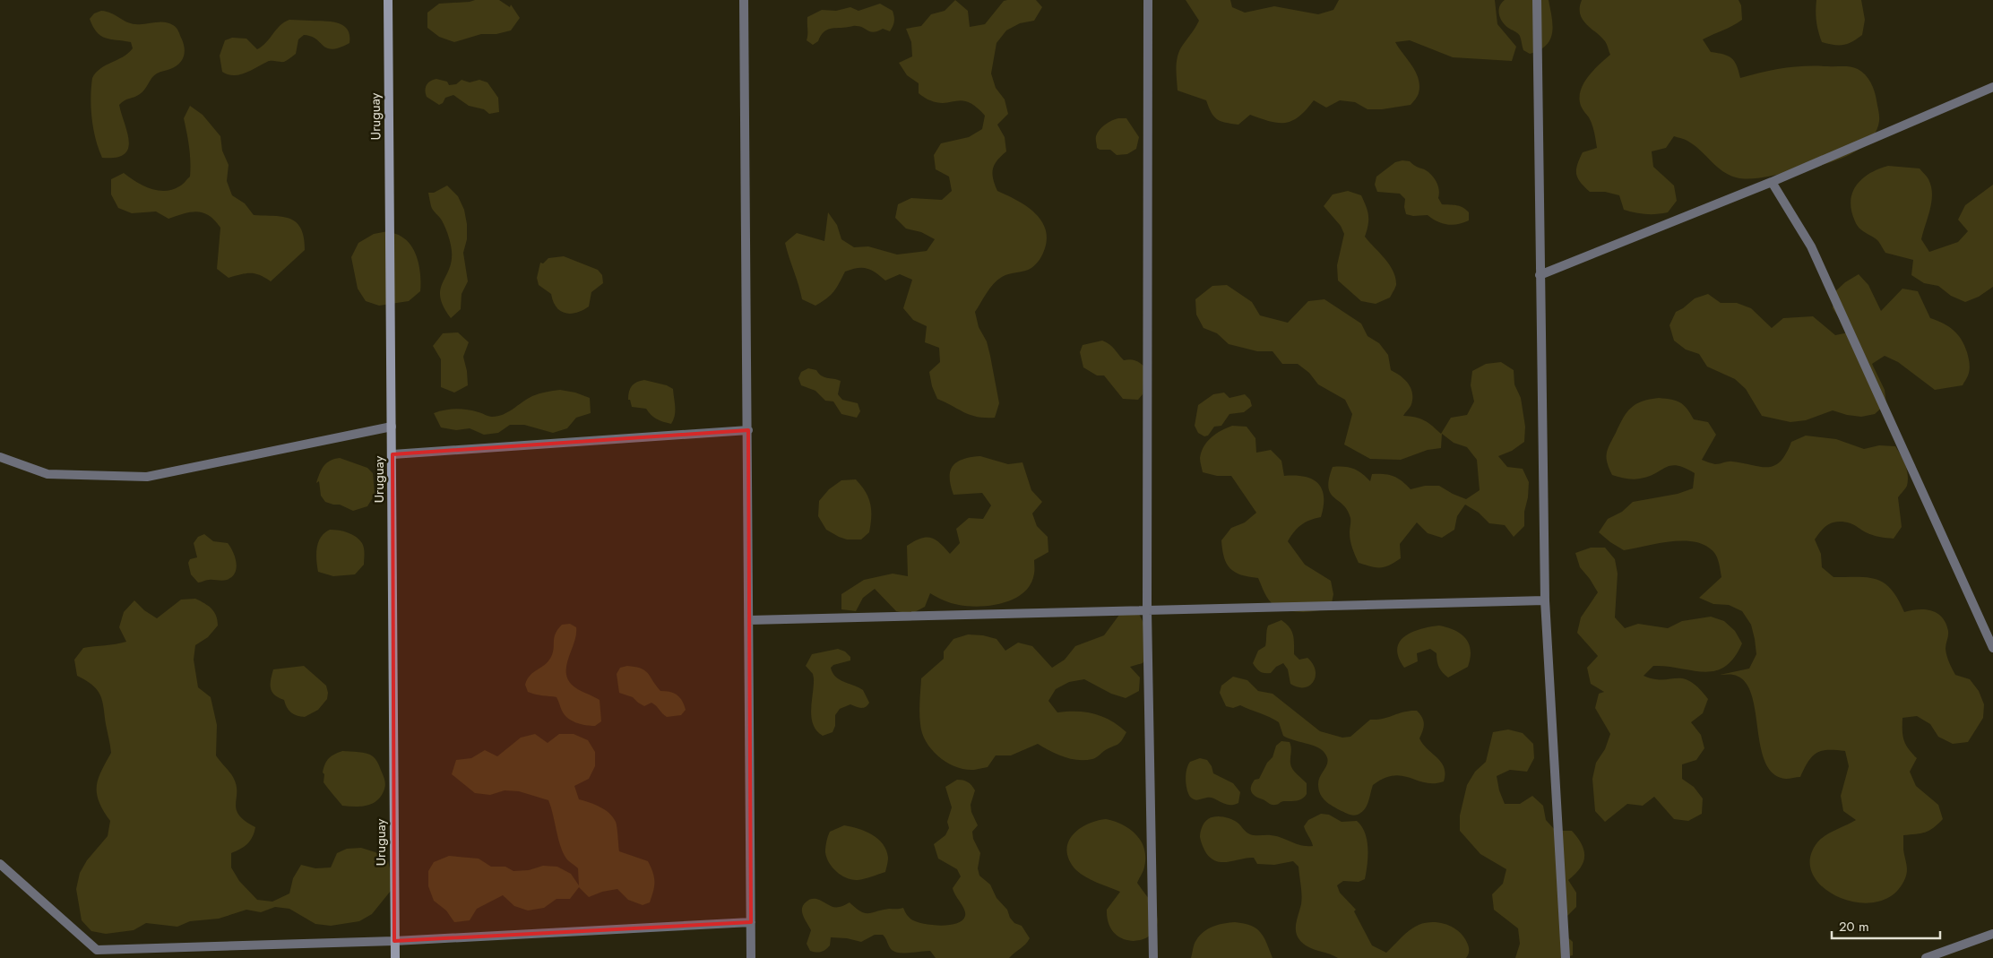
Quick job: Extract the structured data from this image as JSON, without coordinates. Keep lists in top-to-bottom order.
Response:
{
  "streets": {
    "main road": ["Uruguay"]
  },
  "scale_bar": "20 m"
}
